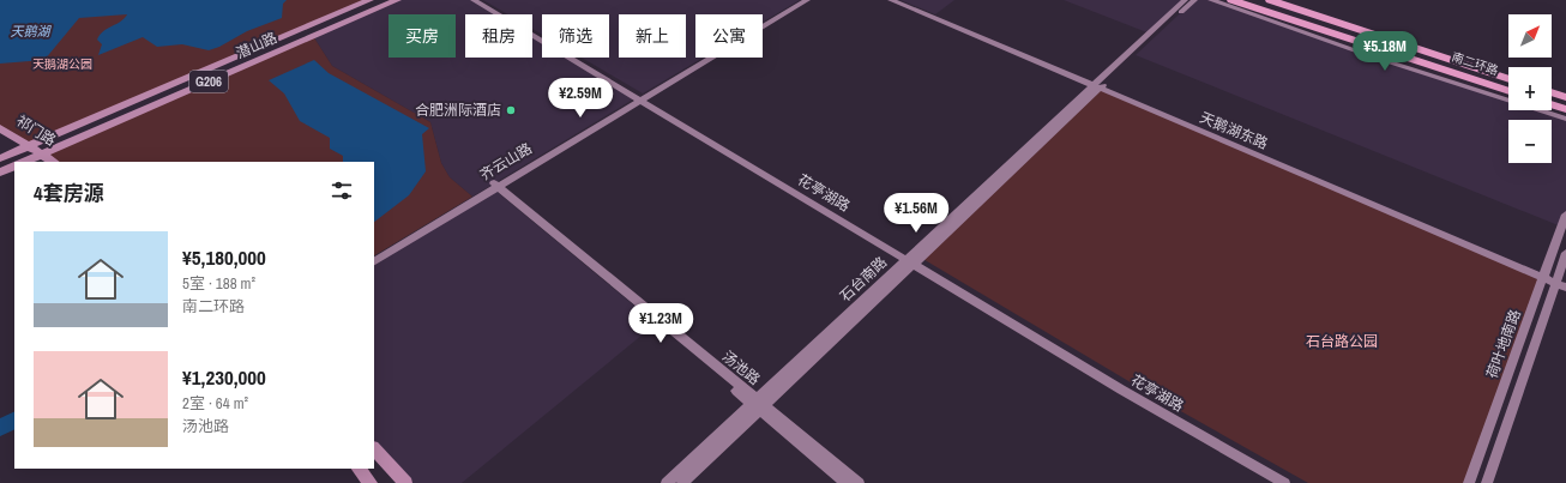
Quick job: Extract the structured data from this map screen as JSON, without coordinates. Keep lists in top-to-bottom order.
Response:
{
  "streets": {
    "highway": ["南二环路"],
    "main road": ["潜山路", "G206", "祁门路"],
    "street": [
      "天鹅湖东路",
      "齐云山路",
      "花亭湖路",
      "石台南路",
      "荷叶地南路",
      "汤池路"
    ]
  },
  "crossings": [
    ["潜山路", "祁门路"],
    ["天鹅湖东路", "石台南路"],
    ["天鹅湖东路", "荷叶地南路"],
    ["齐云山路", "汤池路"],
    ["花亭湖路", "石台南路"],
    ["石台南路", "汤池路"]
  ],
  "water": ["天鹅湖"],
  "parks": ["天鹅湖公园", "石台路公园"],
  "places": ["合肥洲际酒店"],
  "north": "top right",
  "page": {
    "map_buttons": ["+", "−"],
    "chip": [
      "买房",
      "租房",
      "筛选",
      "新上",
      "公寓"
    ],
    "price": [
      "¥5.18M",
      "¥2.59M",
      "¥1.56M",
      "¥1.23M"
    ],
    "heading": "4套房源",
    "list": [
      {
        "name": "¥5,180,000",
        "note": "5室 · 188 m² · 南二环路"
      },
      {
        "name": "¥1,230,000",
        "note": "2室 · 64 m² · 汤池路"
      }
    ]
  }
}
